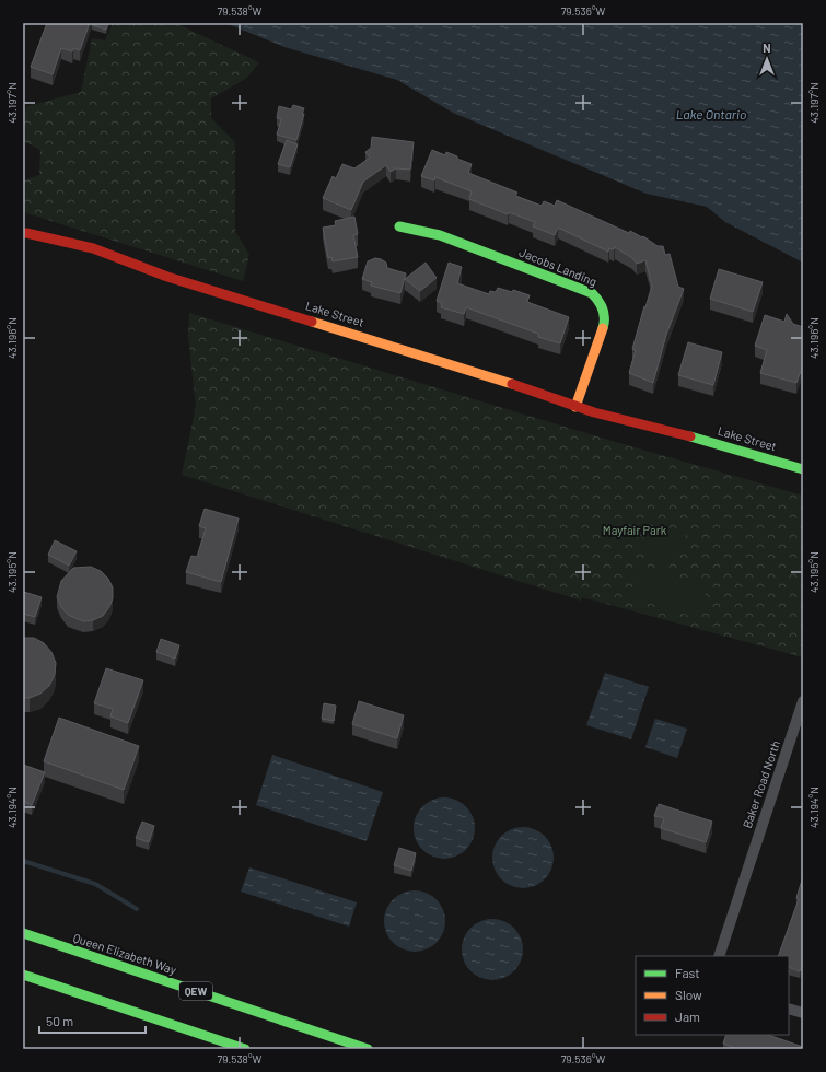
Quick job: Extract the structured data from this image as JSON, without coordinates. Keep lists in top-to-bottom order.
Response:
{
  "streets": {
    "main road": [
      "Jacobs Landing",
      "Lake Street",
      "Queen Elizabeth Way",
      "QEW"
    ],
    "street": ["Baker Road North"]
  },
  "crossings": [
    ["Jacobs Landing", "Lake Street"]
  ],
  "water": ["Lake Ontario"],
  "parks": ["Mayfair Park"],
  "legend": ["Fast", "Slow", "Jam"],
  "scale_bar": "50 m",
  "north": "top",
  "coordinates": [
    "79.538°W",
    "79.536°W",
    "43.197°N",
    "43.196°N",
    "43.195°N",
    "43.194°N"
  ]
}
